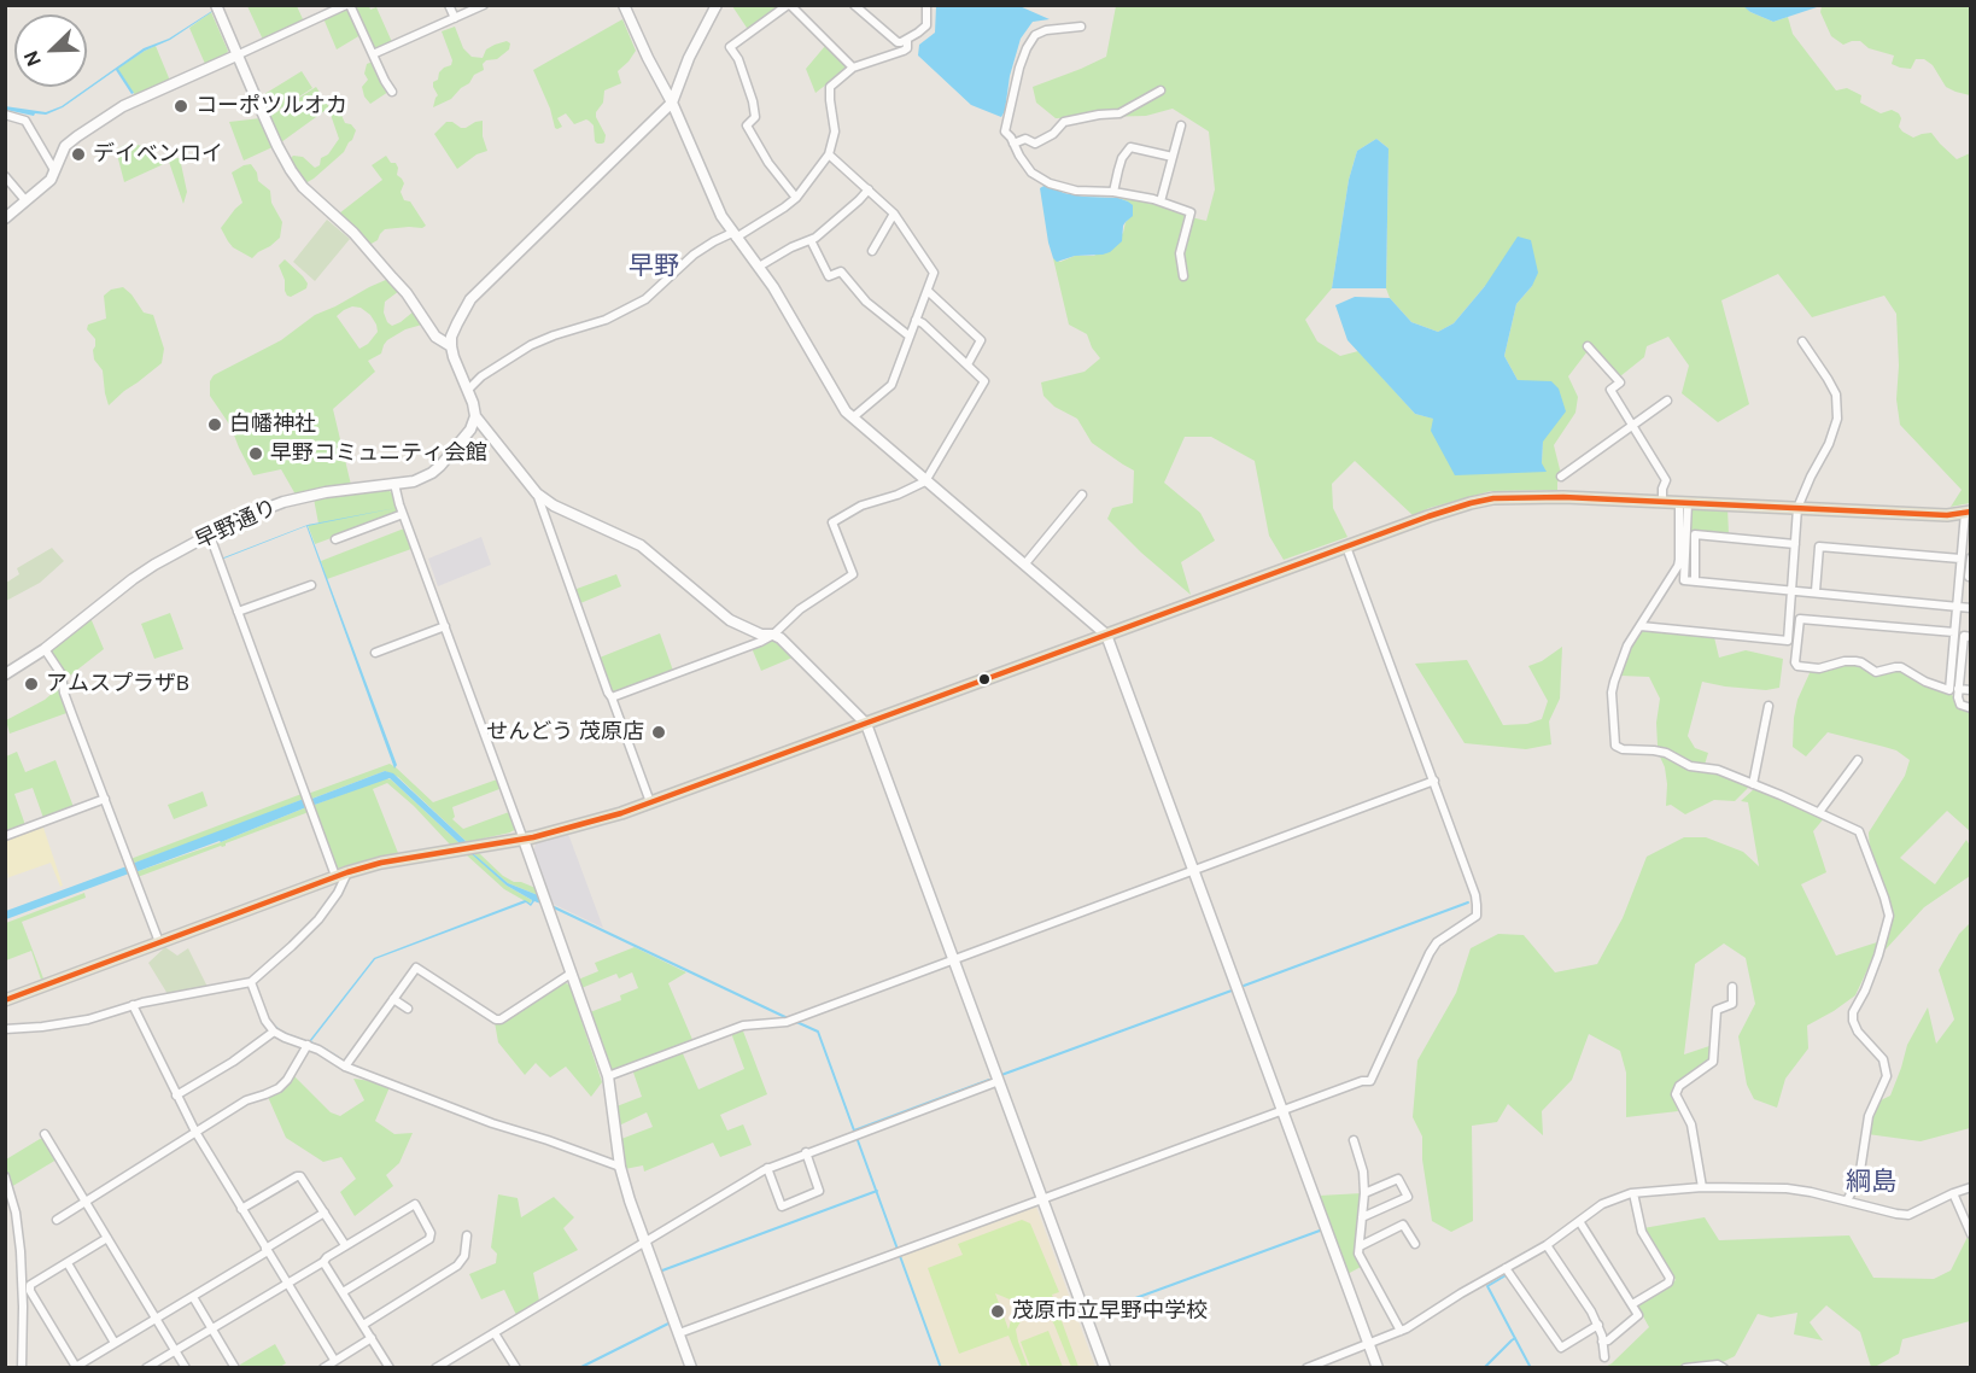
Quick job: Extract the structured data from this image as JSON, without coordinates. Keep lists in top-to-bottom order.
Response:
{
  "streets": {
    "street": ["早野通り"]
  },
  "districts": ["早野", "綱島"],
  "places": [
    "コーポツルオカ",
    "デイベンロイ",
    "白幡神社",
    "早野コミュニティ会館",
    "アムスプラザB",
    "せんどう 茂原店",
    "茂原市立早野中学校"
  ],
  "north": "bottom left"
}
